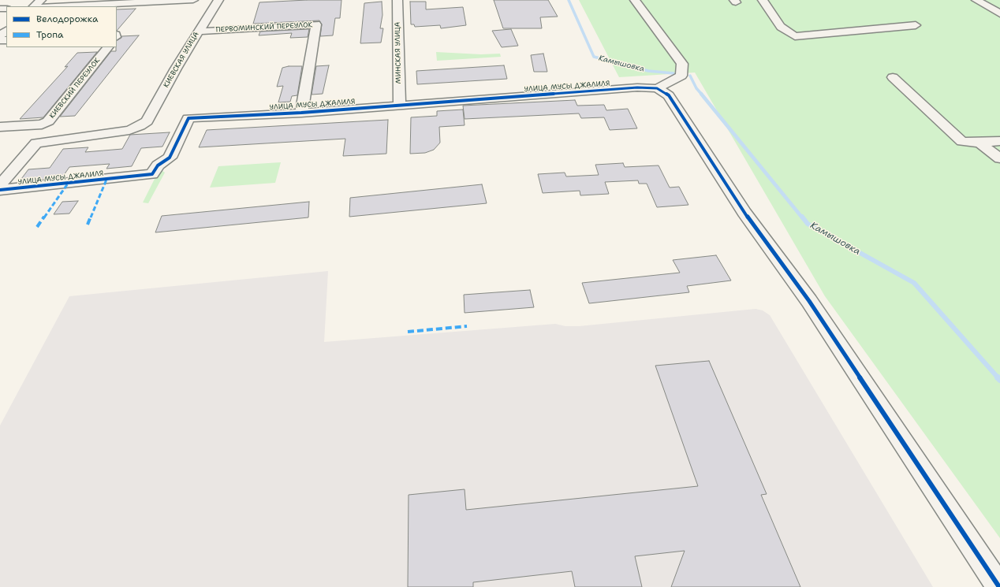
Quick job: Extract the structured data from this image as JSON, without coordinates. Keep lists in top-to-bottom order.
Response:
{
  "streets": {
    "street": [
      "ПЕРВОМИНСКИЙ ПЕРЕУЛОК",
      "МИНСКАЯ УЛИЦА",
      "КИЕВСКАЯ УЛИЦА",
      "УЛИЦА МУСЫ ДЖАЛИЛЯ",
      "КИЕВСКИЙ ПЕРЕУЛОК"
    ]
  },
  "crossings": [
    ["ПЕРВОМИНСКИЙ ПЕРЕУЛОК", "КИЕВСКАЯ УЛИЦА"],
    ["ПЕРВОМИНСКИЙ ПЕРЕУЛОК", "УЛИЦА МУСЫ ДЖАЛИЛЯ"],
    ["МИНСКАЯ УЛИЦА", "УЛИЦА МУСЫ ДЖАЛИЛЯ"],
    ["КИЕВСКАЯ УЛИЦА", "УЛИЦА МУСЫ ДЖАЛИЛЯ"]
  ],
  "water": ["Камышовка"],
  "legend": ["Велодорожка", "Тропа"]
}
